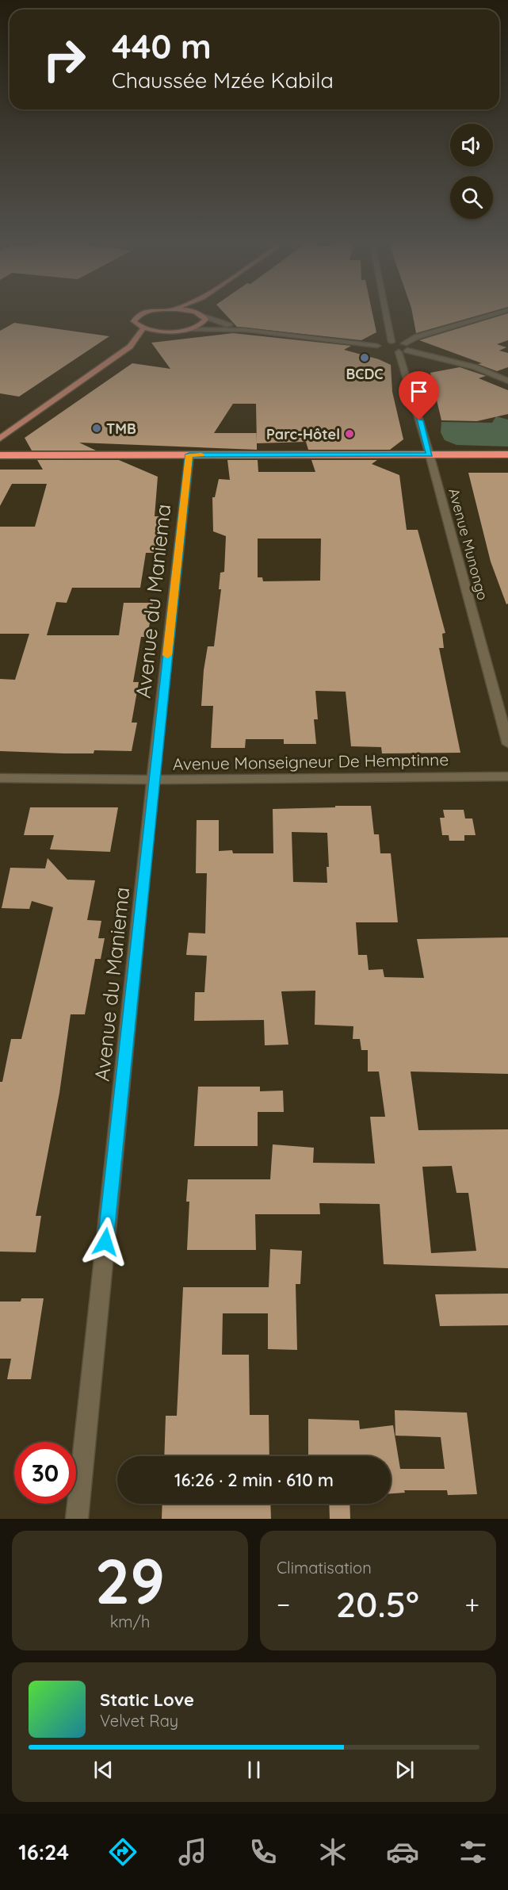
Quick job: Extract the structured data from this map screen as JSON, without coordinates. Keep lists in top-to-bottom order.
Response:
{
  "streets": {
    "street": ["Avenue Munongo", "Avenue du Maniema", "Avenue Monseigneur De Hemptinne"]
  },
  "crossings": [
    ["Avenue du Maniema", "Avenue Monseigneur De Hemptinne"]
  ],
  "places": ["BCDC", "TMB", "Parc-Hôtel"],
  "page": {
    "turn": ["440 m", "Chaussée Mzée Kabila"],
    "limit": "30",
    "trip": "16:26 · 2 min · 610 m",
    "tile": [
      ["29", "km/h"],
      "Climatisation"
    ],
    "heat": ["−", "20.5°", "+"],
    "song": ["Static Love", "Velvet Ray"],
    "tabs": "16:24"
  }
}
